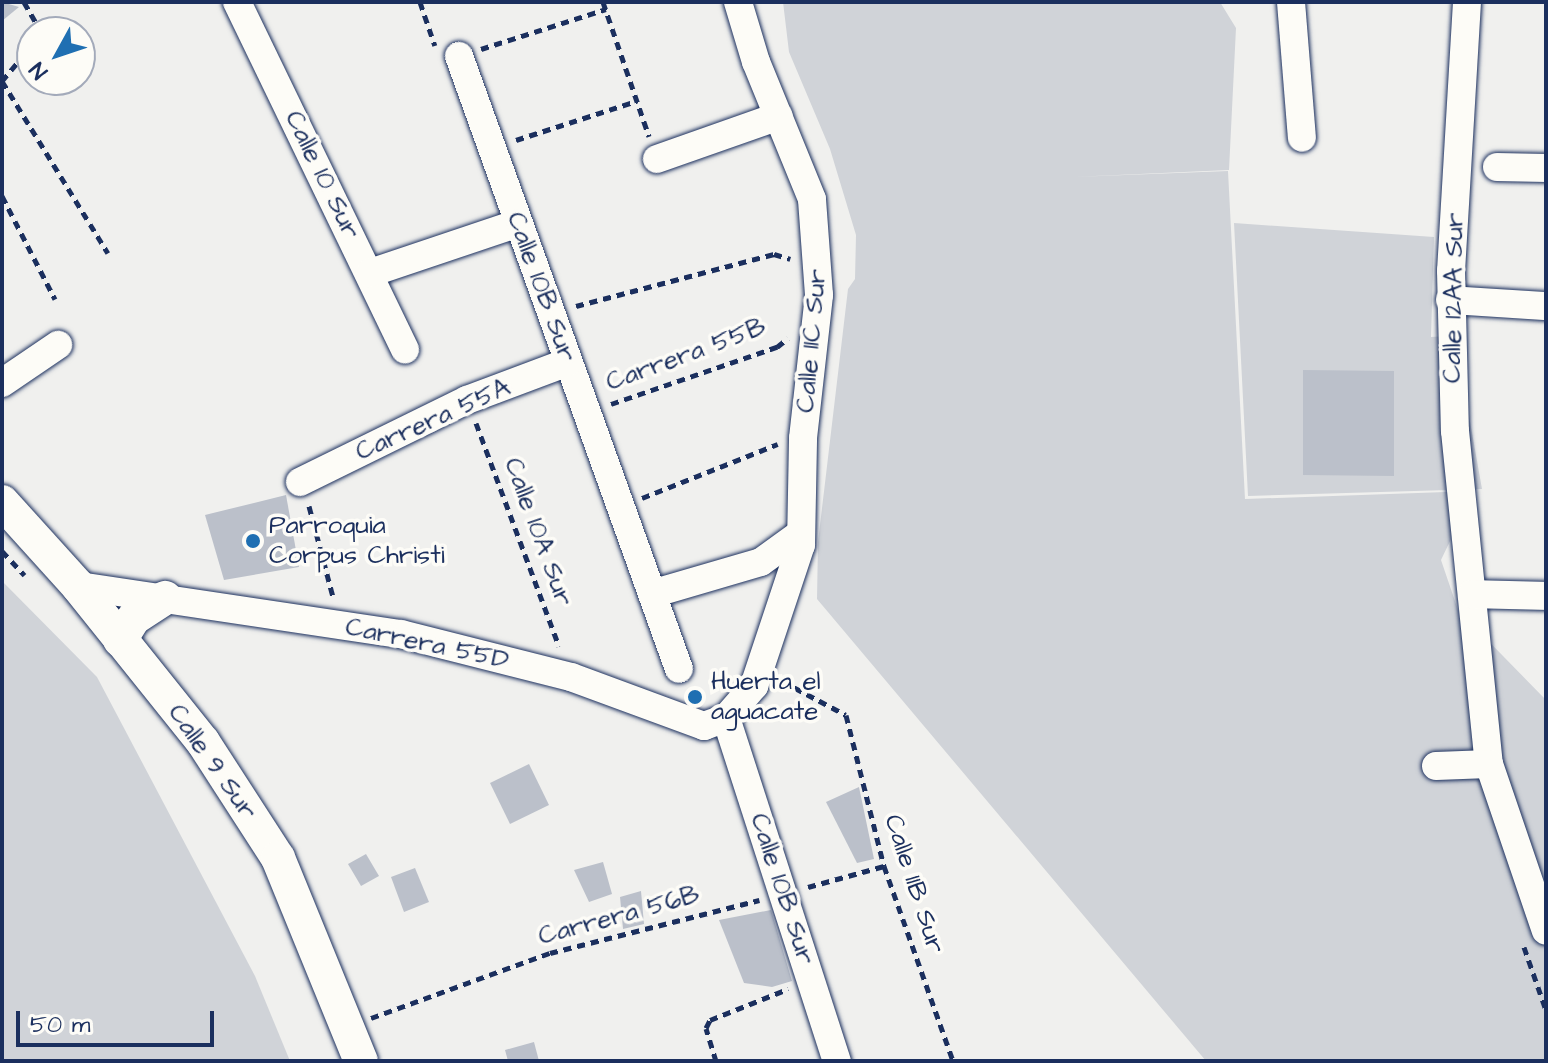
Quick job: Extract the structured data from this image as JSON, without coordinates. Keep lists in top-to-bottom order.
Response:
{
  "streets": {
    "main road": ["Calle 9 Sur"],
    "street": [
      "Calle 10 Sur",
      "Calle 10B Sur",
      "Calle 12AA Sur",
      "Calle 11C Sur",
      "Carrera 55A",
      "Carrera 55D"
    ],
    "path": [
      "Carrera 55B",
      "Calle 10A Sur",
      "Calle 11B Sur",
      "Carrera 56B"
    ]
  },
  "crossings": [
    ["Calle 10B Sur", "Carrera 55B"],
    ["Calle 10B Sur", "Carrera 55A"],
    ["Calle 10B Sur", "Carrera 55D"],
    ["Calle 10B Sur", "Carrera 56B"],
    ["Calle 11C Sur", "Calle 11B Sur"],
    ["Carrera 55A", "Calle 10A Sur"],
    ["Calle 10A Sur", "Carrera 55D"],
    ["Carrera 55D", "Calle 9 Sur"],
    ["Calle 11B Sur", "Carrera 56B"]
  ],
  "places": ["Parroquia Corpus Christi", "Huerta el aguacate"],
  "scale_bar": "50 m",
  "north": "bottom left"
}
